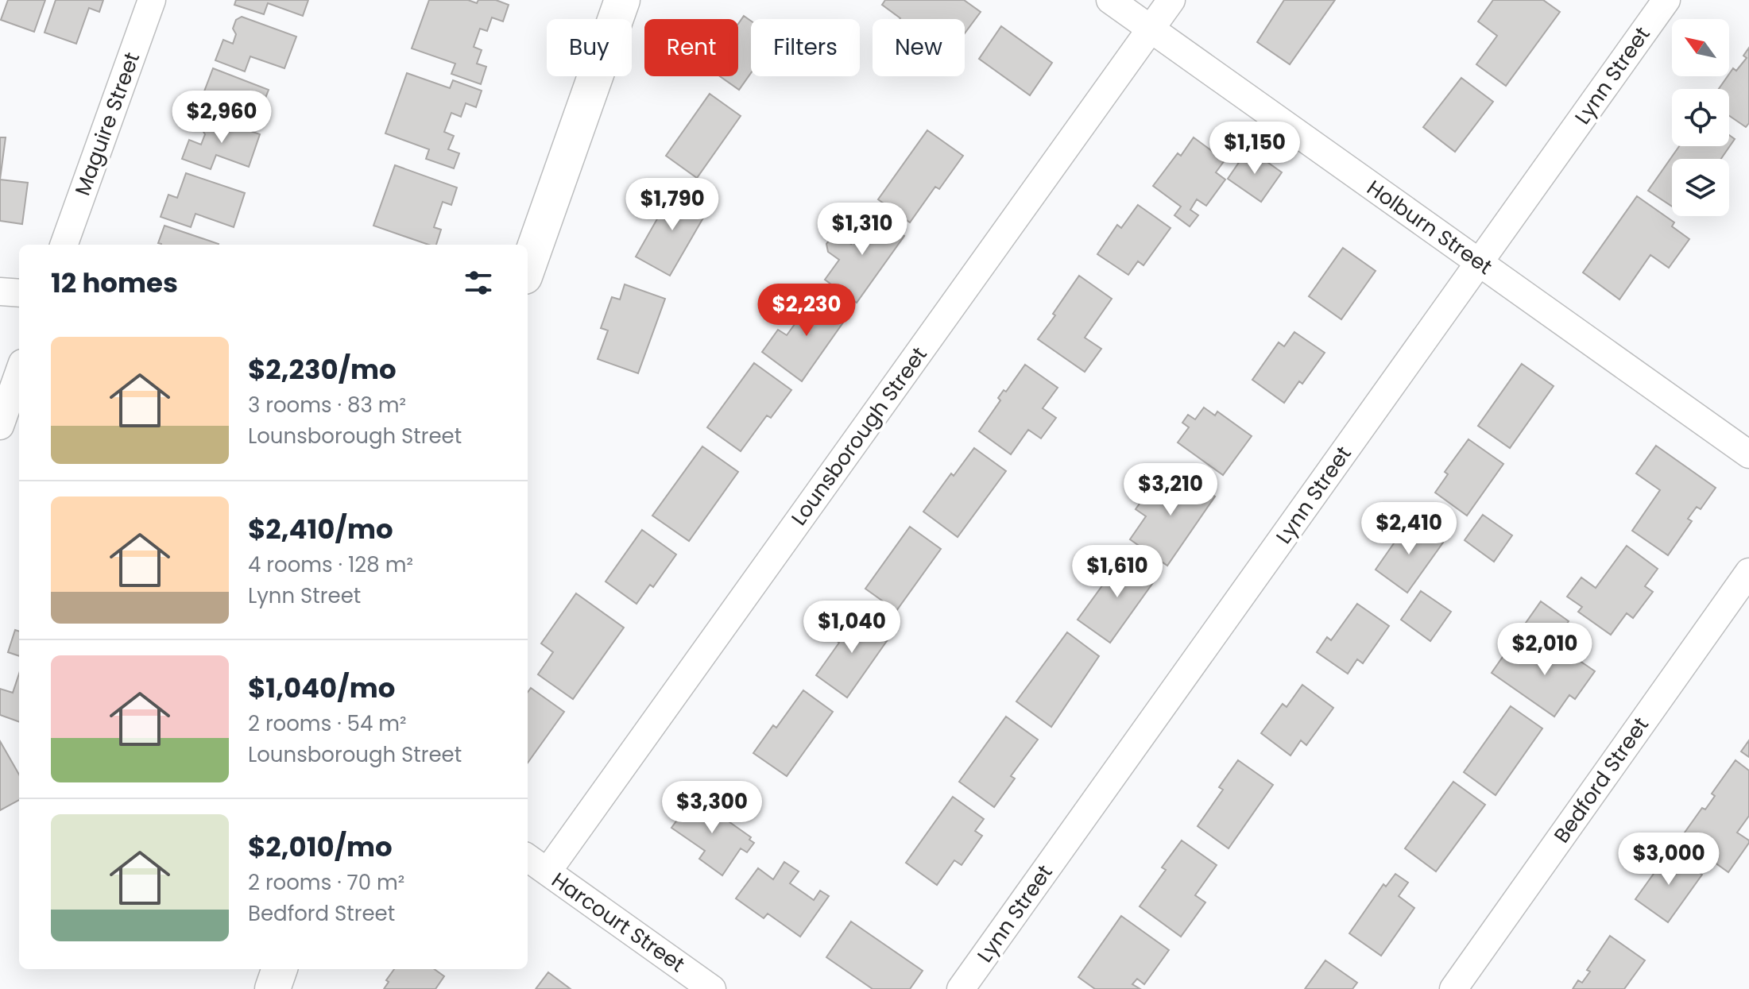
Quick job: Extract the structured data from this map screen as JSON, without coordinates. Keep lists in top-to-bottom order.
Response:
{
  "streets": {
    "street": [
      "Lynn Street",
      "Maguire Street",
      "Holburn Street",
      "Lounsborough Street",
      "Bedford Street",
      "Harcourt Street"
    ]
  },
  "crossings": [
    ["Lynn Street", "Holburn Street"],
    ["Holburn Street", "Lounsborough Street"],
    ["Lounsborough Street", "Harcourt Street"]
  ],
  "north": "top left",
  "page": {
    "chip": [
      "Buy",
      "Rent",
      "Filters",
      "New"
    ],
    "price": [
      "$2,960",
      "$1,150",
      "$1,790",
      "$1,310",
      "$2,230",
      "$3,210",
      "$2,410",
      "$1,610",
      "$1,040",
      "$2,010",
      "$3,300",
      "$3,000"
    ],
    "heading": "12 homes",
    "list": [
      {
        "name": "$2,230/mo",
        "note": "3 rooms · 83 m² · Lounsborough Street"
      },
      {
        "name": "$2,410/mo",
        "note": "4 rooms · 128 m² · Lynn Street"
      },
      {
        "name": "$1,040/mo",
        "note": "2 rooms · 54 m² · Lounsborough Street"
      },
      {
        "name": "$2,010/mo",
        "note": "2 rooms · 70 m² · Bedford Street"
      }
    ]
  }
}
